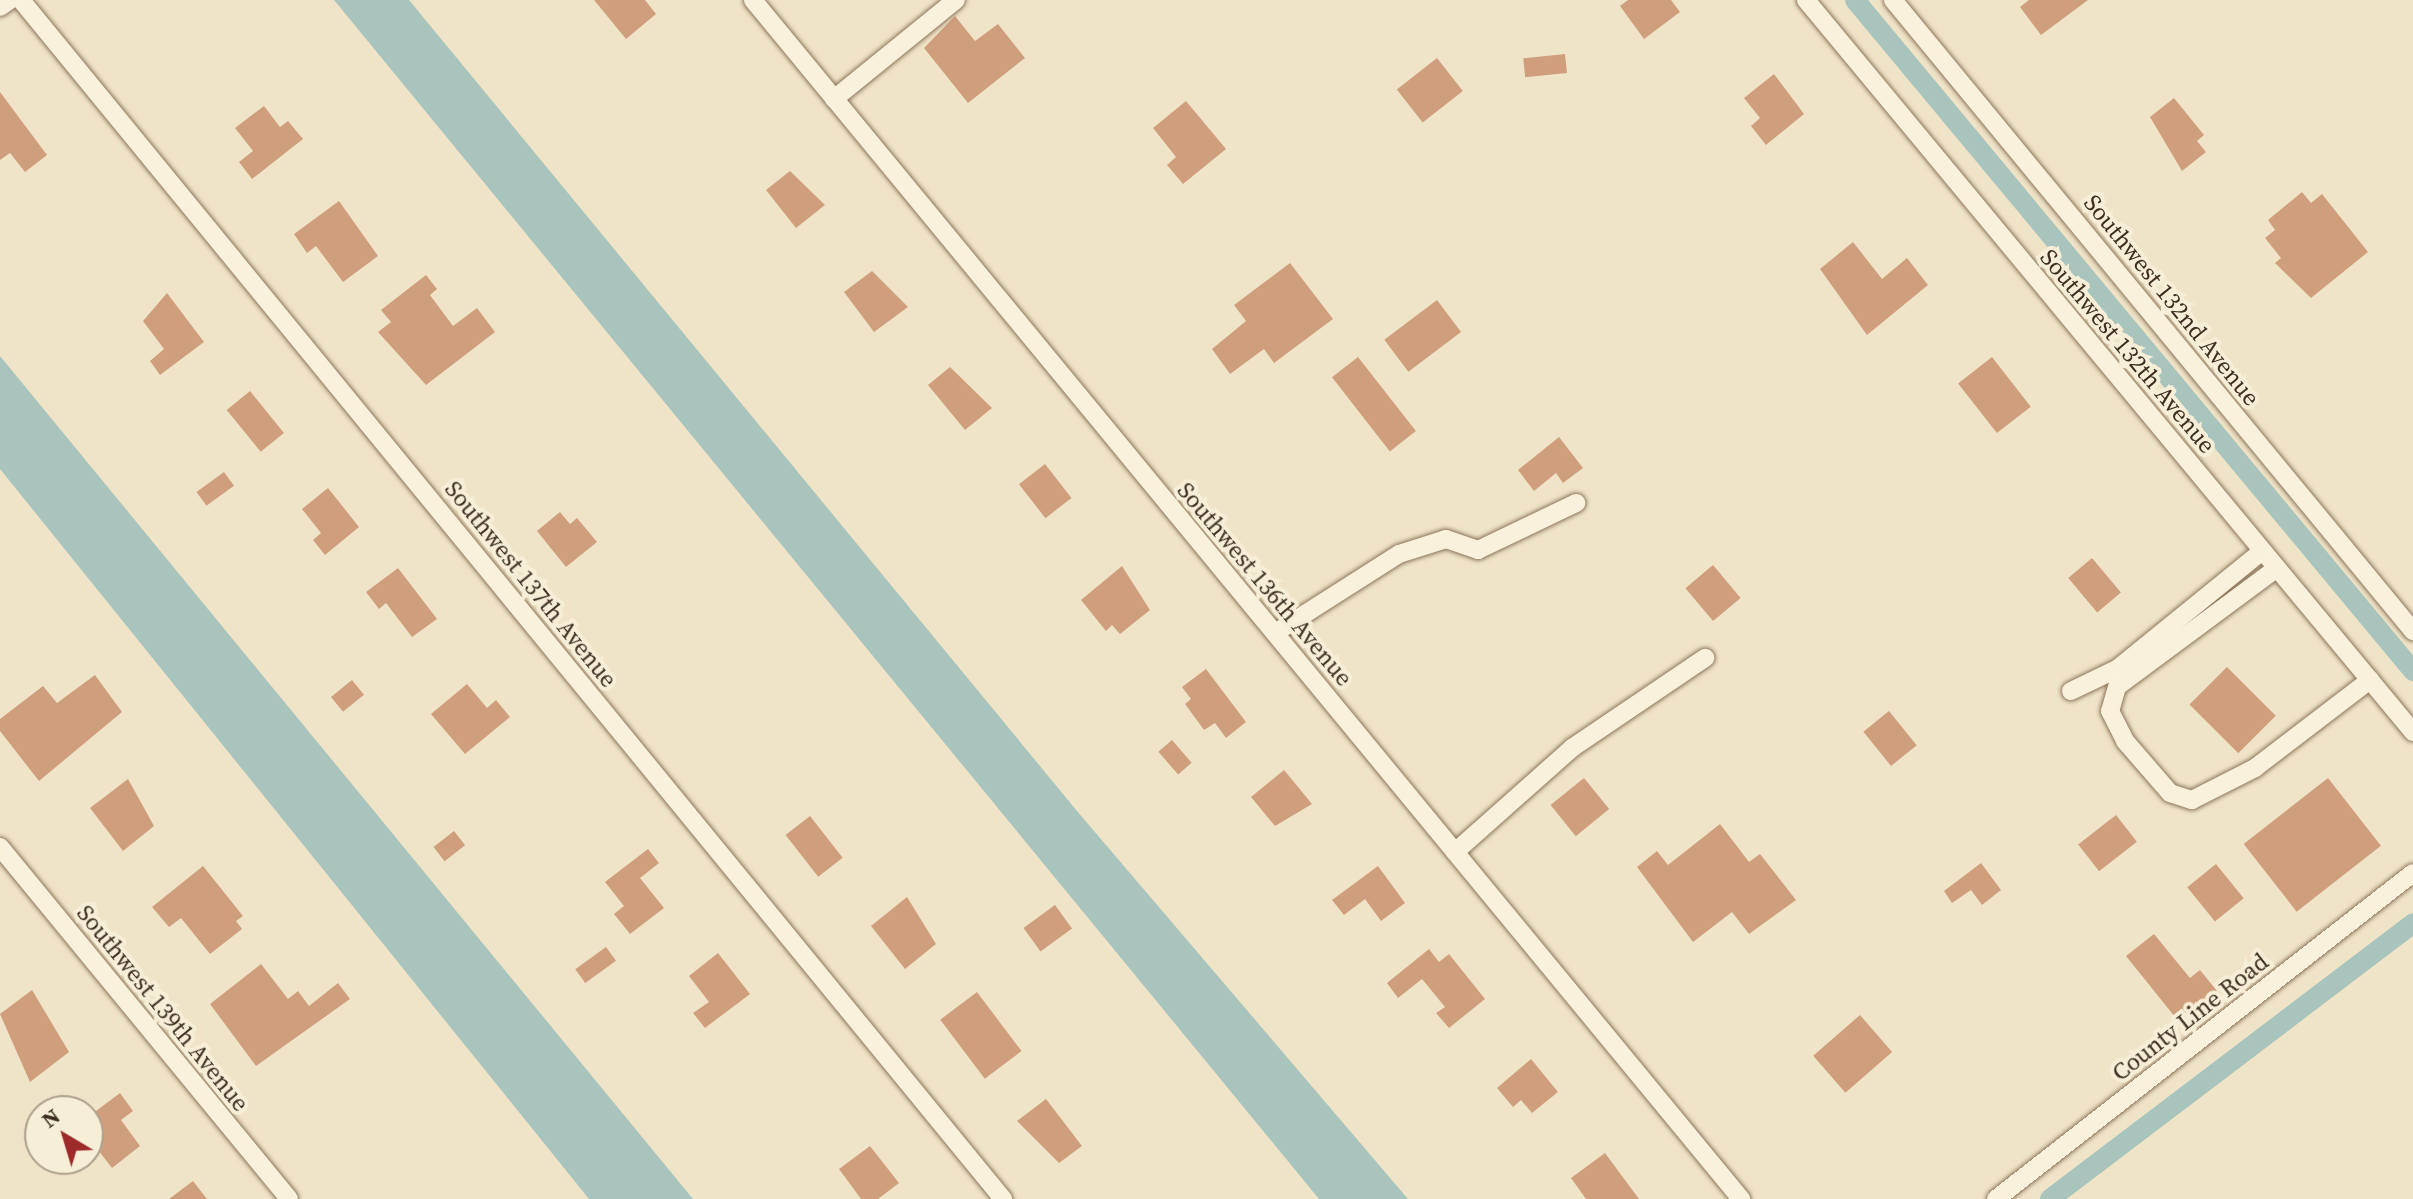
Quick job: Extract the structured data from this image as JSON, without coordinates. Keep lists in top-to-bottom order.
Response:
{
  "streets": {
    "street": [
      "Southwest 132nd Avenue",
      "Southwest 132th Avenue",
      "Southwest 137th Avenue",
      "Southwest 136th Avenue",
      "Southwest 139th Avenue",
      "County Line Road"
    ]
  },
  "north": "top left"
}
